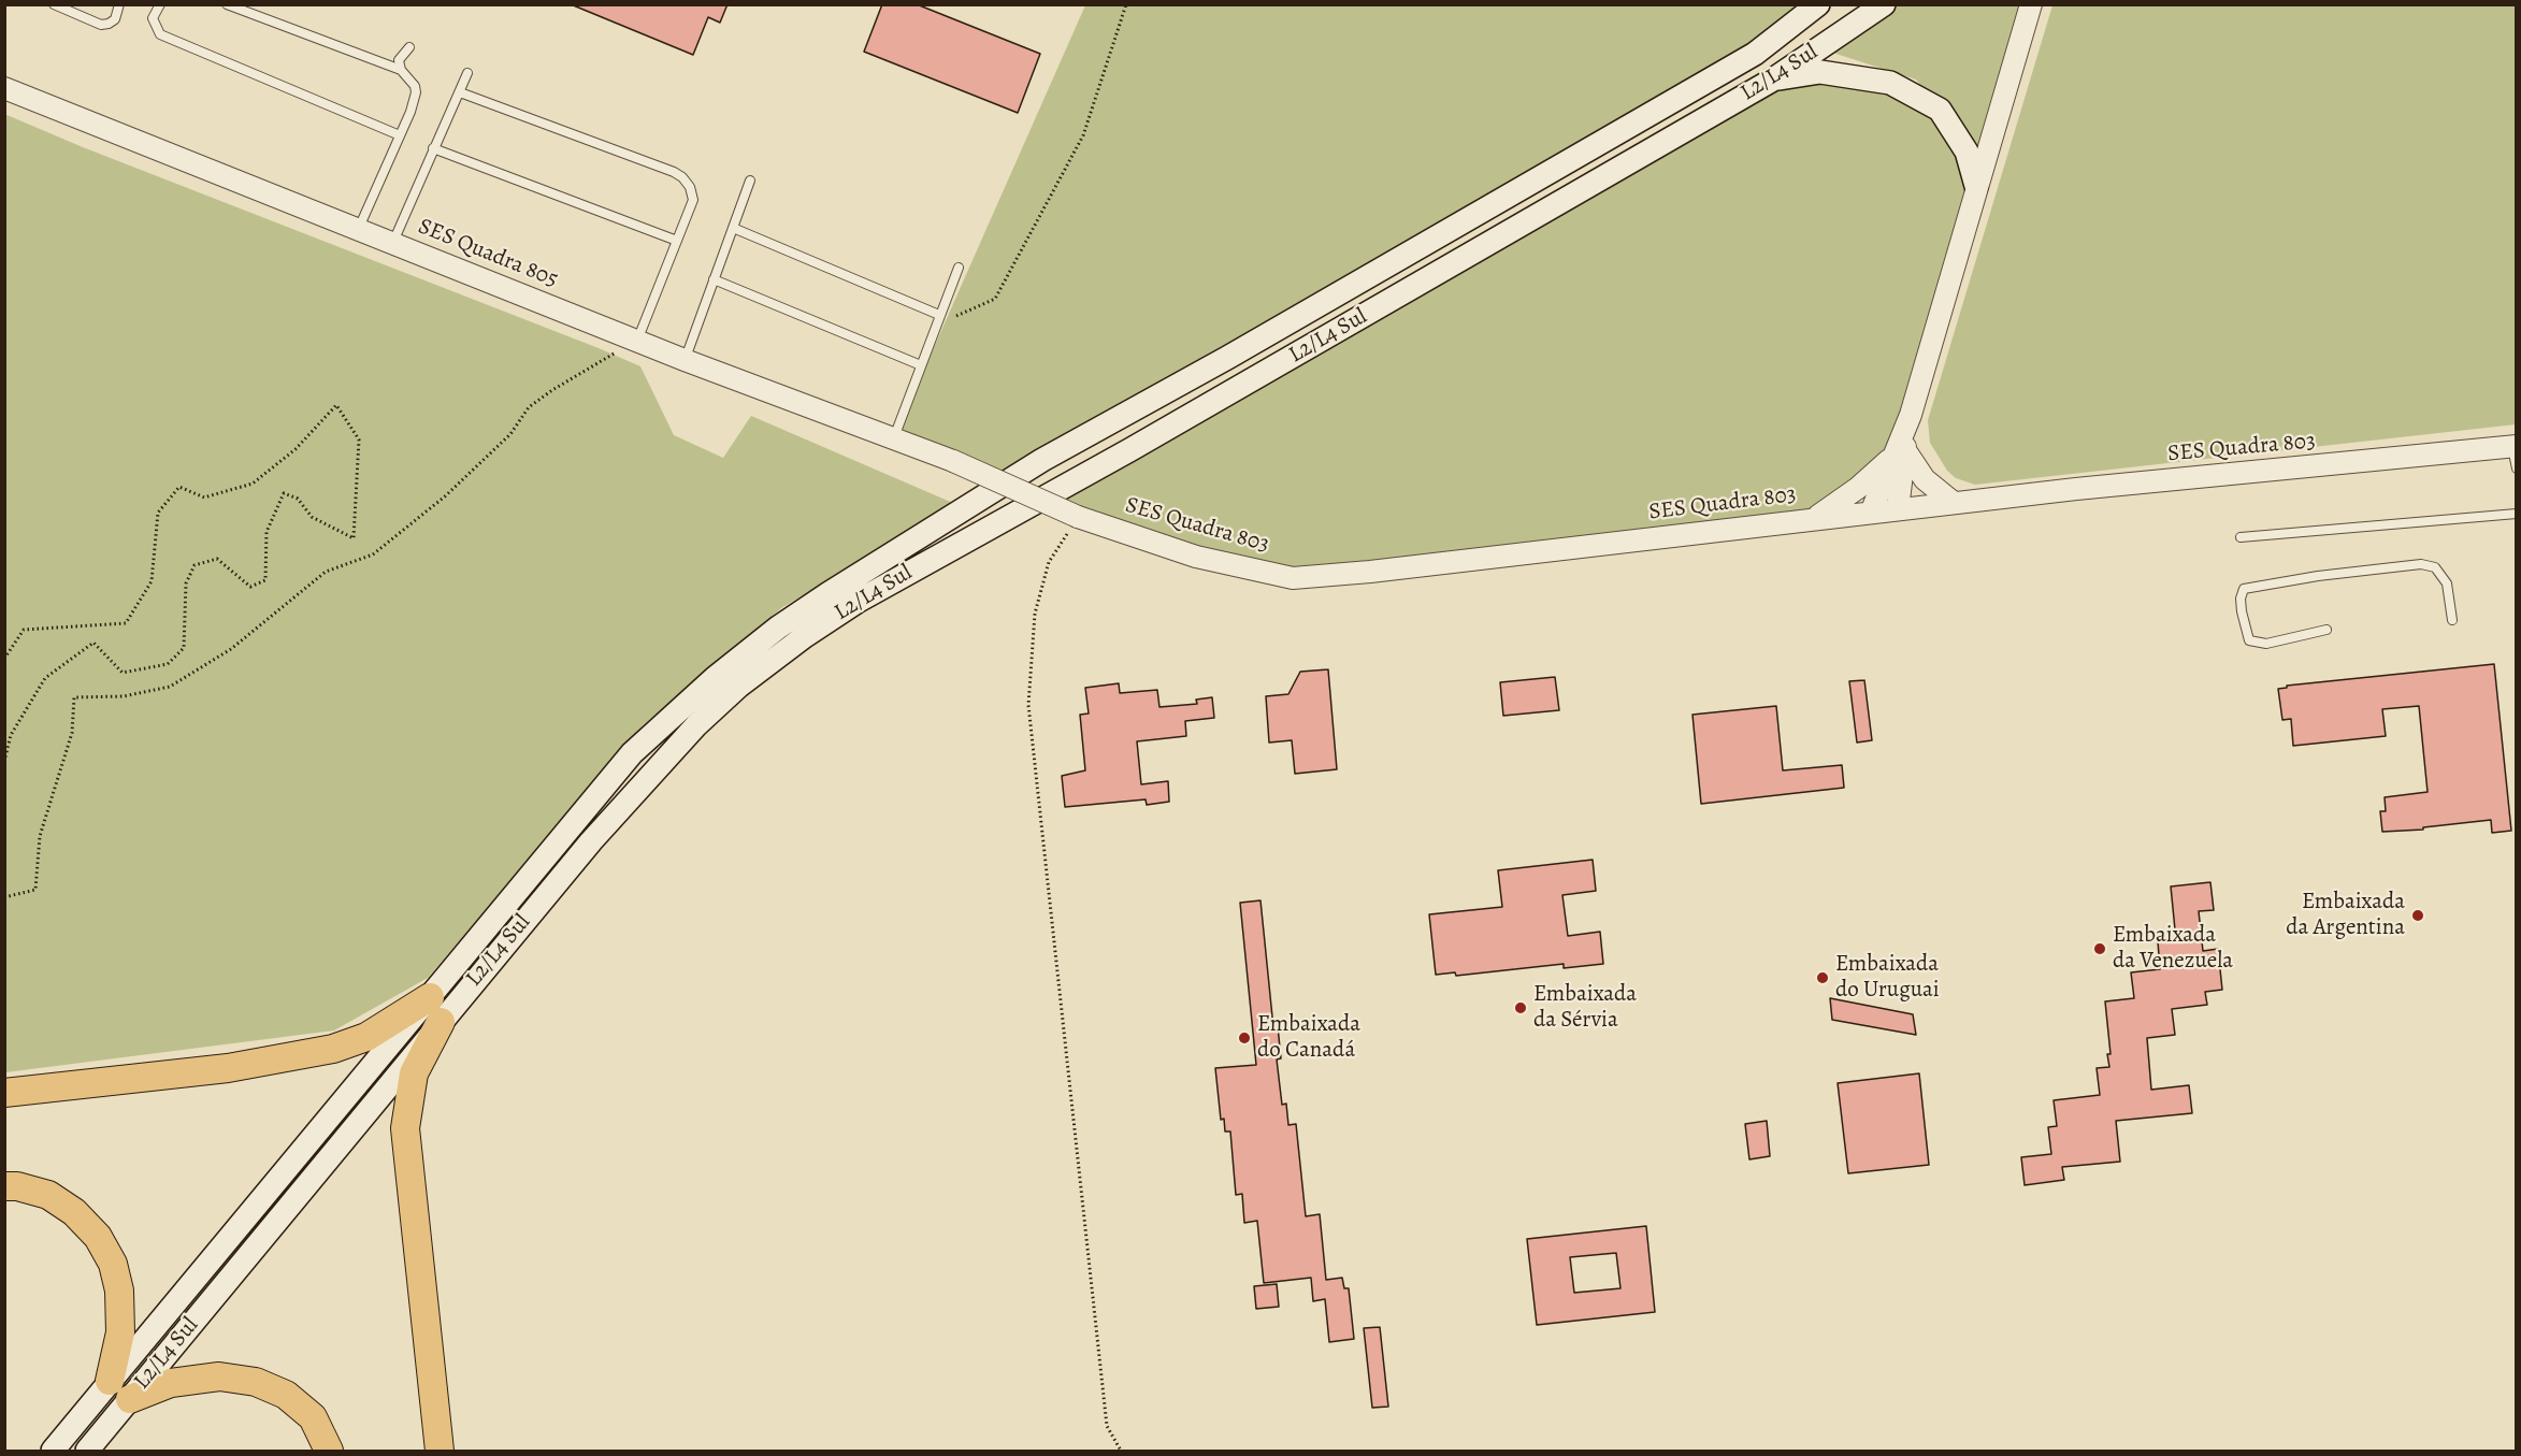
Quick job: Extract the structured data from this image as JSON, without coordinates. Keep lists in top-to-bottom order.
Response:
{
  "streets": {
    "main road": ["L2/L4 Sul"],
    "street": ["SES Quadra 805", "SES Quadra 803"]
  },
  "crossings": [
    ["SES Quadra 805", "SES Quadra 803"]
  ],
  "places": [
    "Embaixada da Argentina",
    "Embaixada da Venezuela",
    "Embaixada do Uruguai",
    "Embaixada da Sérvia",
    "Embaixada do Canadá"
  ]
}
